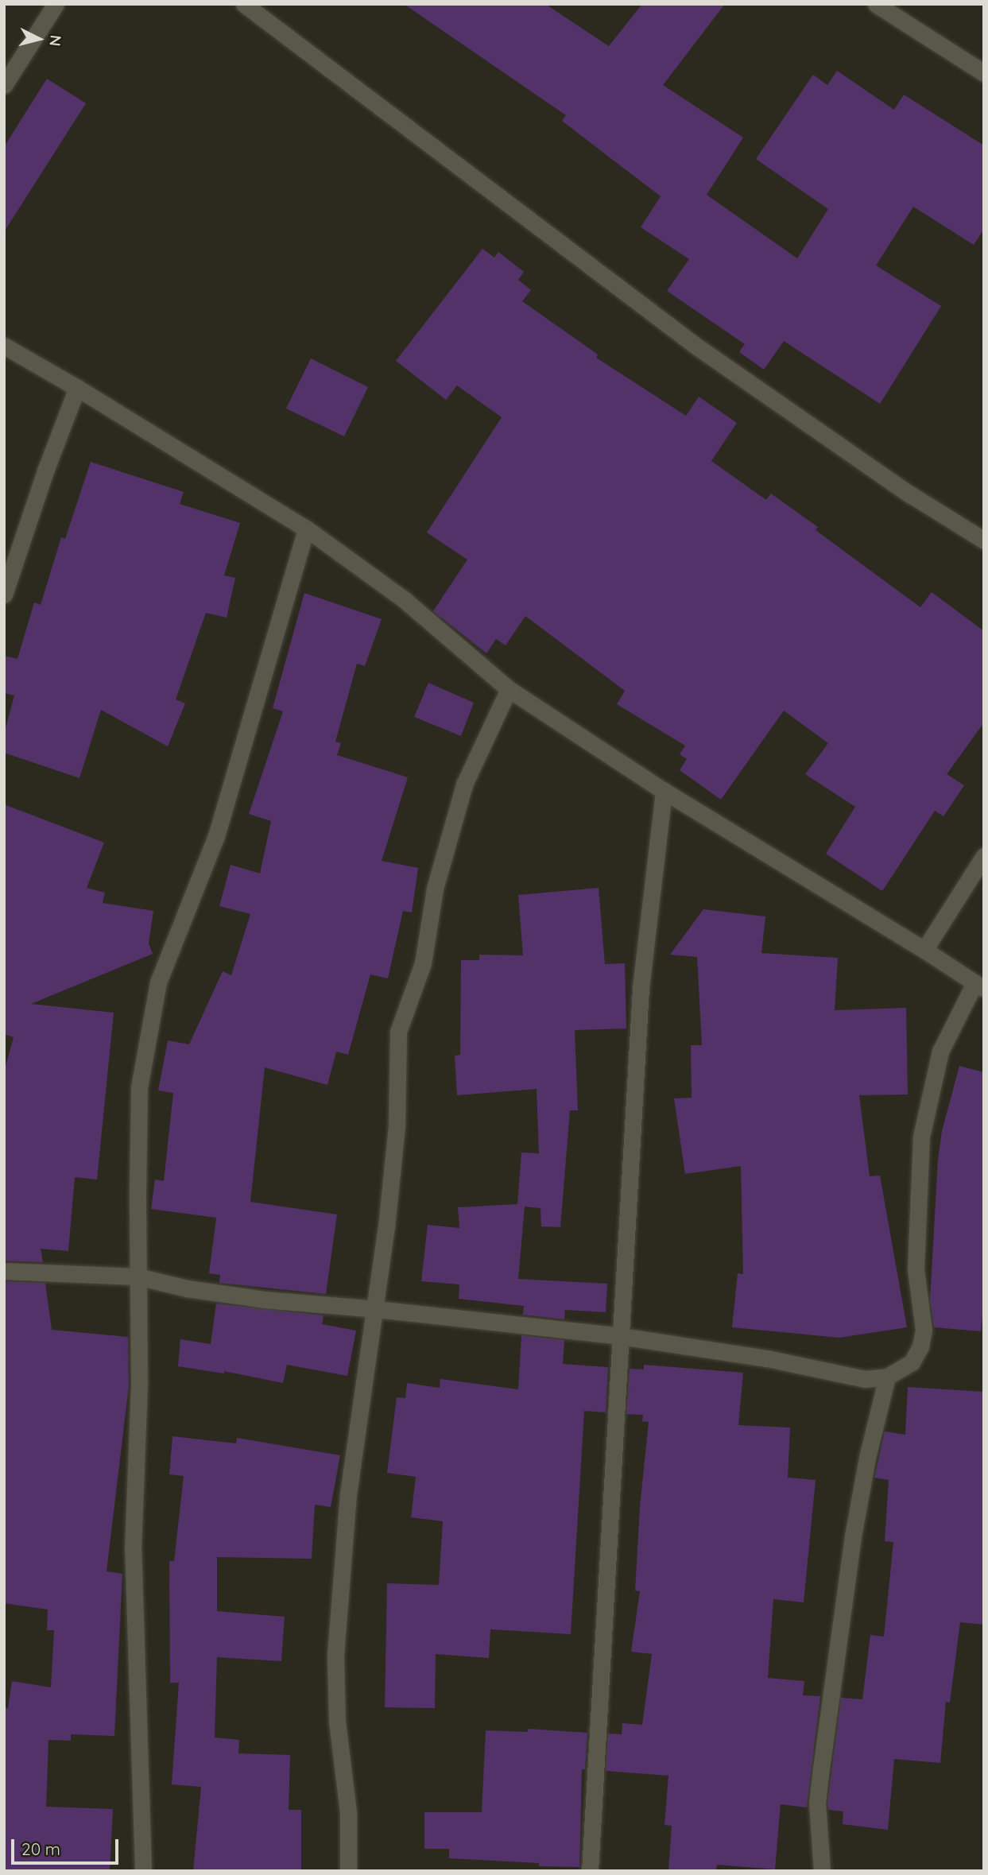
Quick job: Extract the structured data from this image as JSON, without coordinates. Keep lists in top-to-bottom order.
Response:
{
  "scale_bar": "20 m",
  "north": "right"
}
